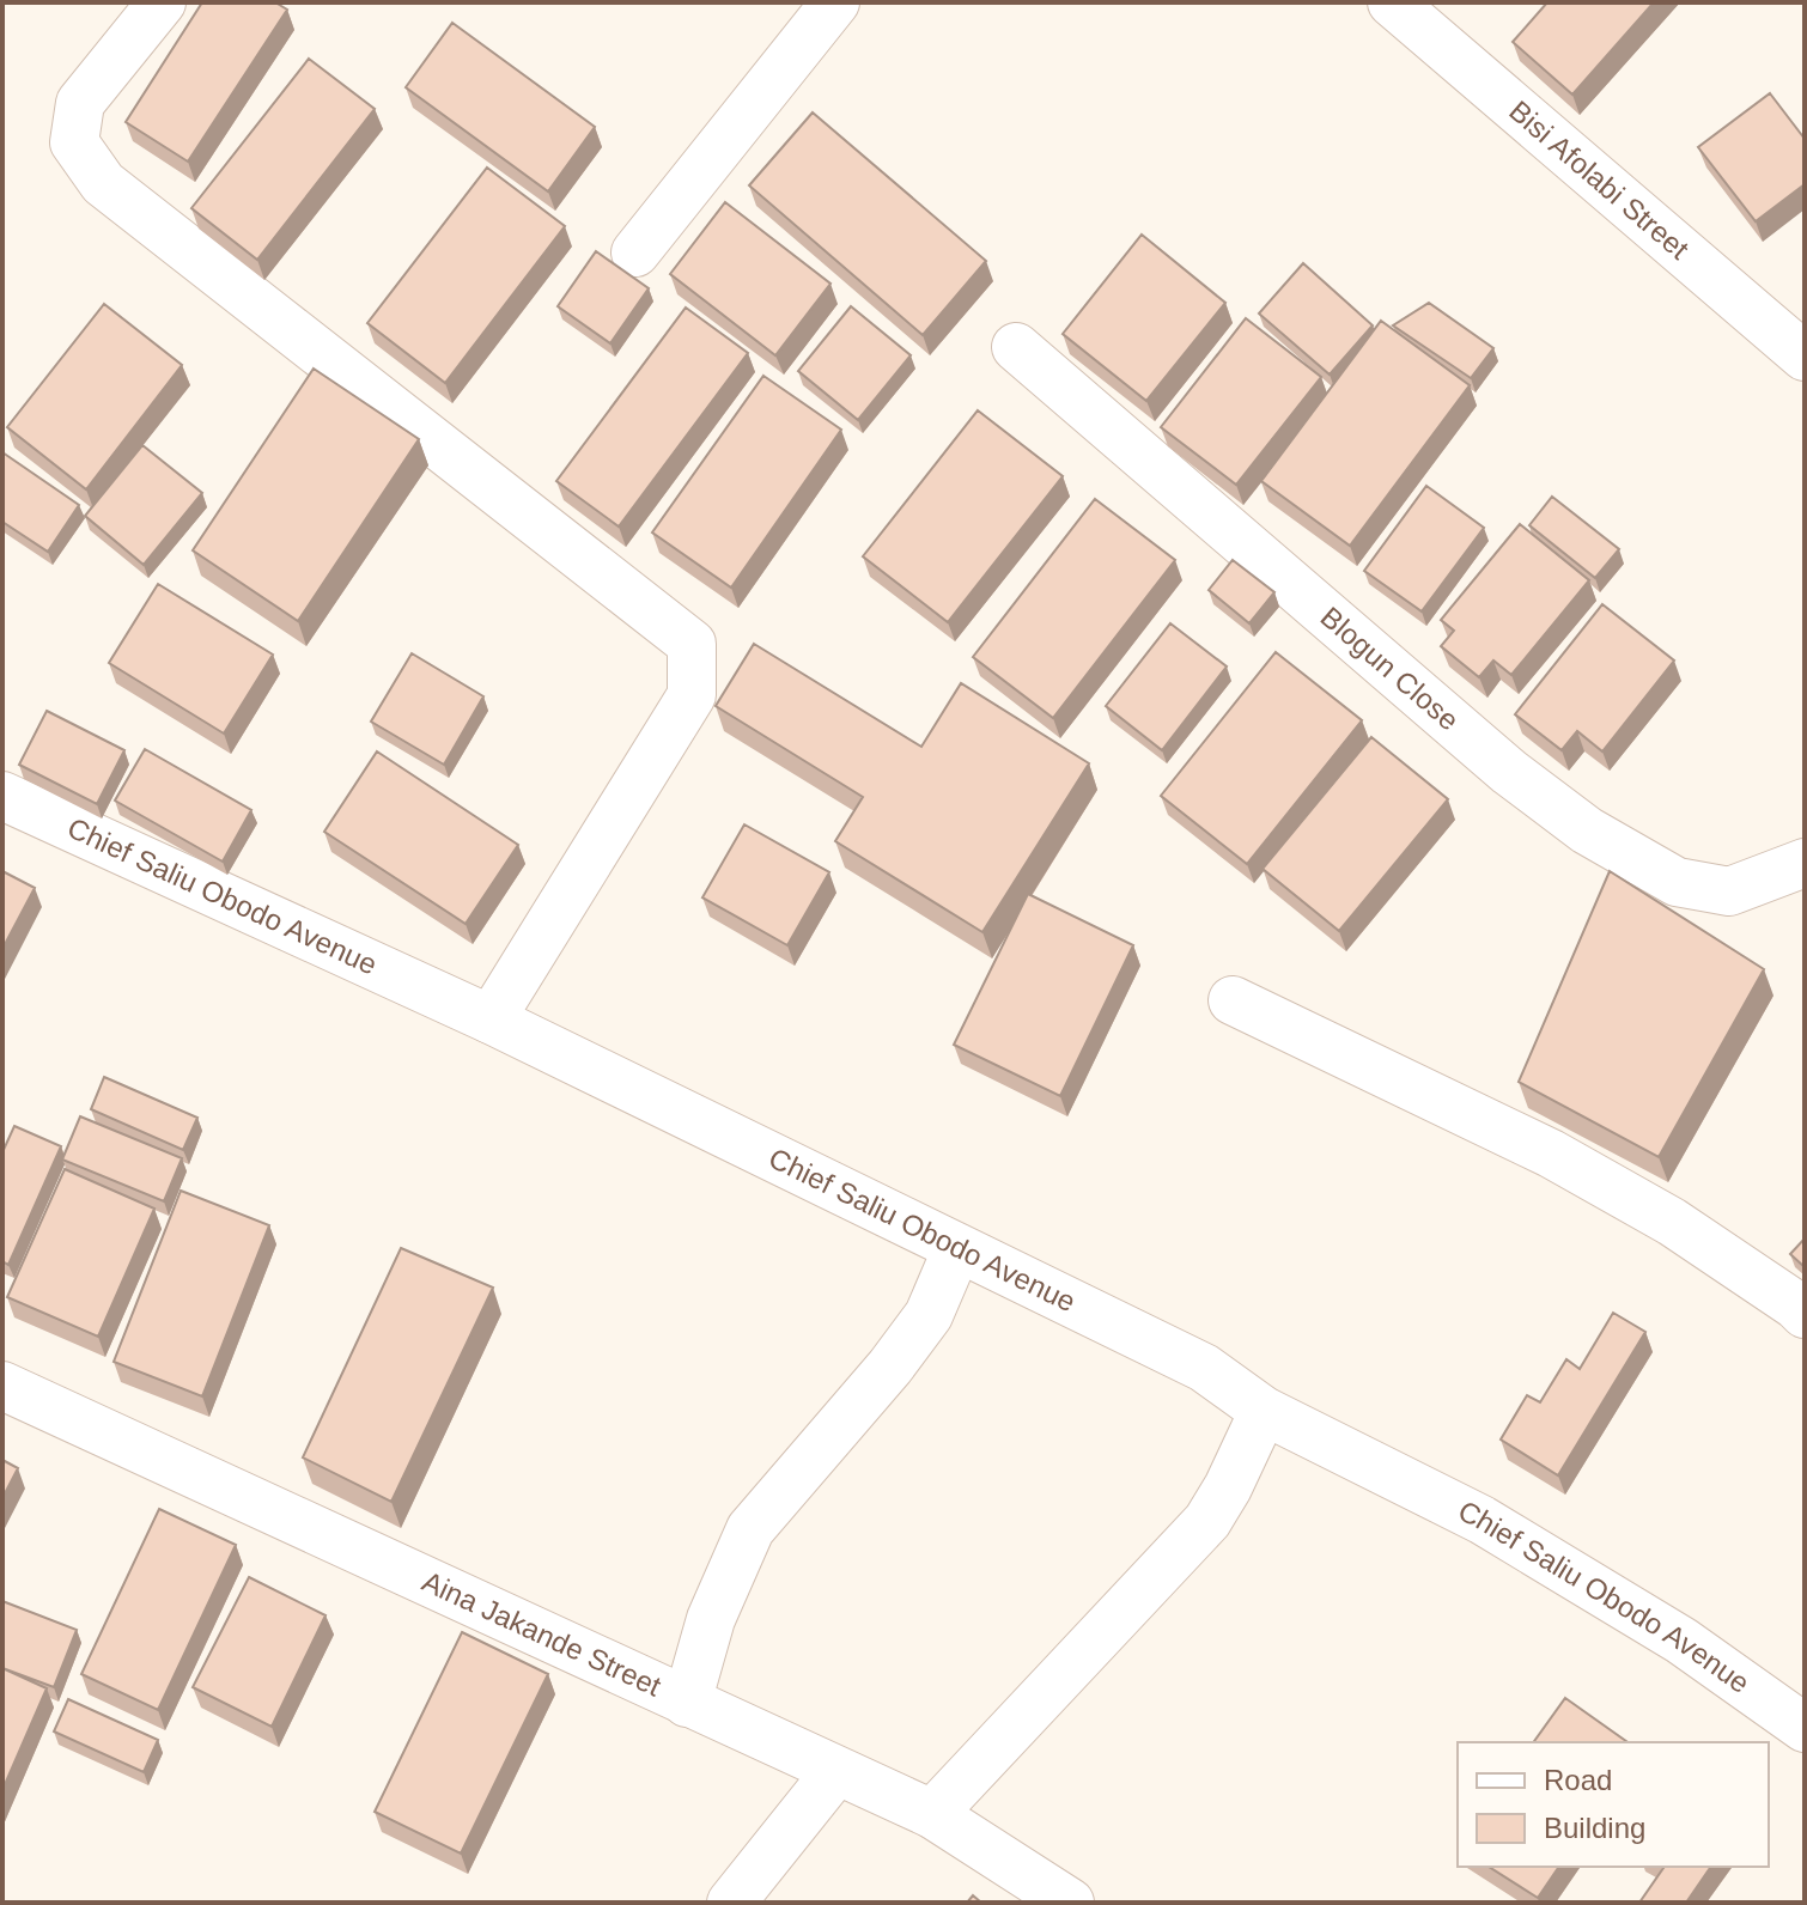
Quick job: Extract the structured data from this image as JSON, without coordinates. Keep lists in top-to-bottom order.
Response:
{
  "streets": {
    "street": [
      "Bisi Afolabi Street",
      "Blogun Close",
      "Chief Saliu Obodo Avenue",
      "Aina Jakande Street"
    ]
  },
  "legend": ["Road", "Building"]
}
